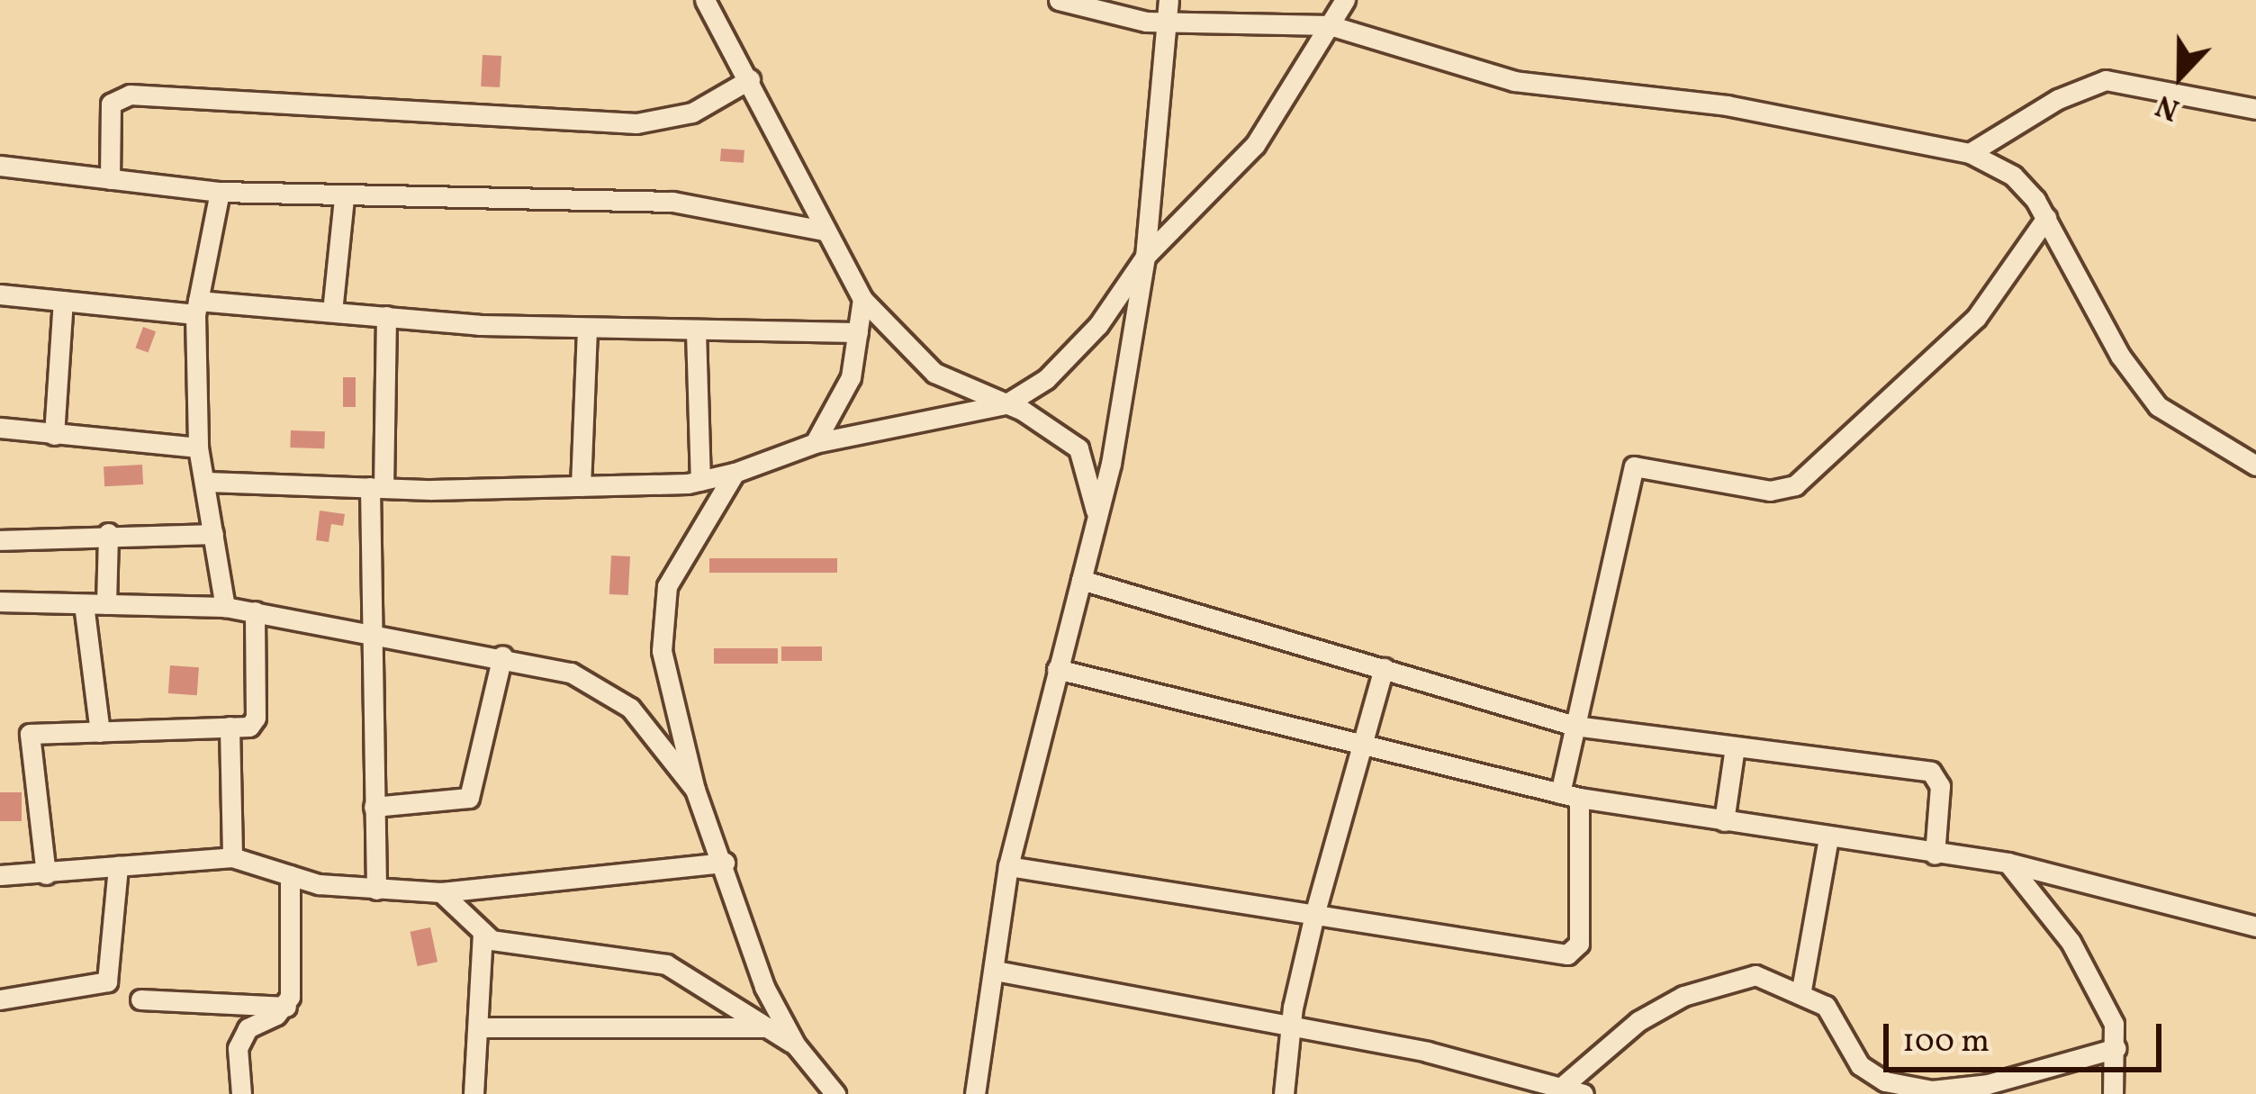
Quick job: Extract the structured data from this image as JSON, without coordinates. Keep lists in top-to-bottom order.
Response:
{
  "scale_bar": "100 m",
  "north": "bottom"
}
